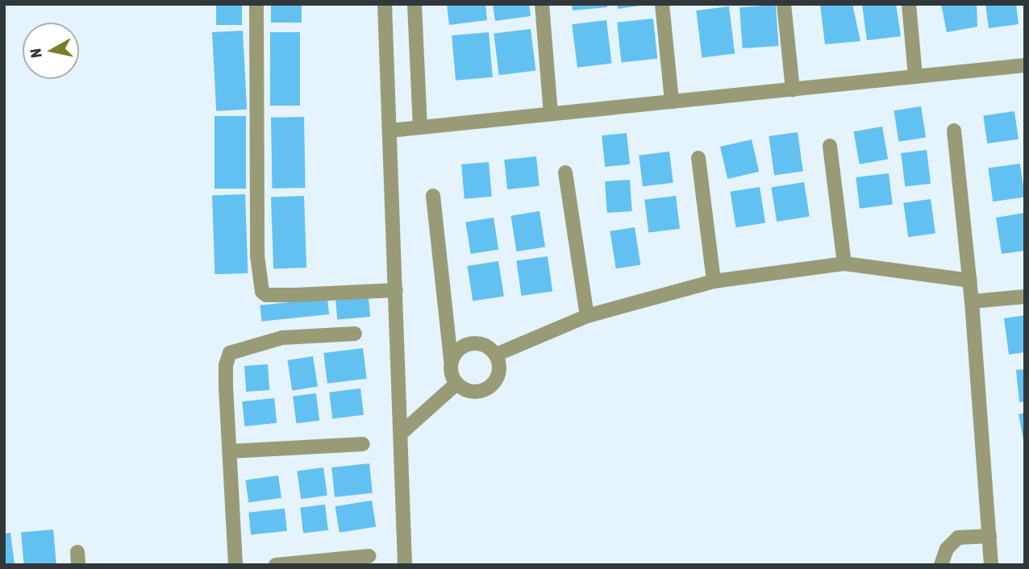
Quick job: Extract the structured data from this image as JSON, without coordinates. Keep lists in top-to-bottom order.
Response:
{
  "north": "left"
}
